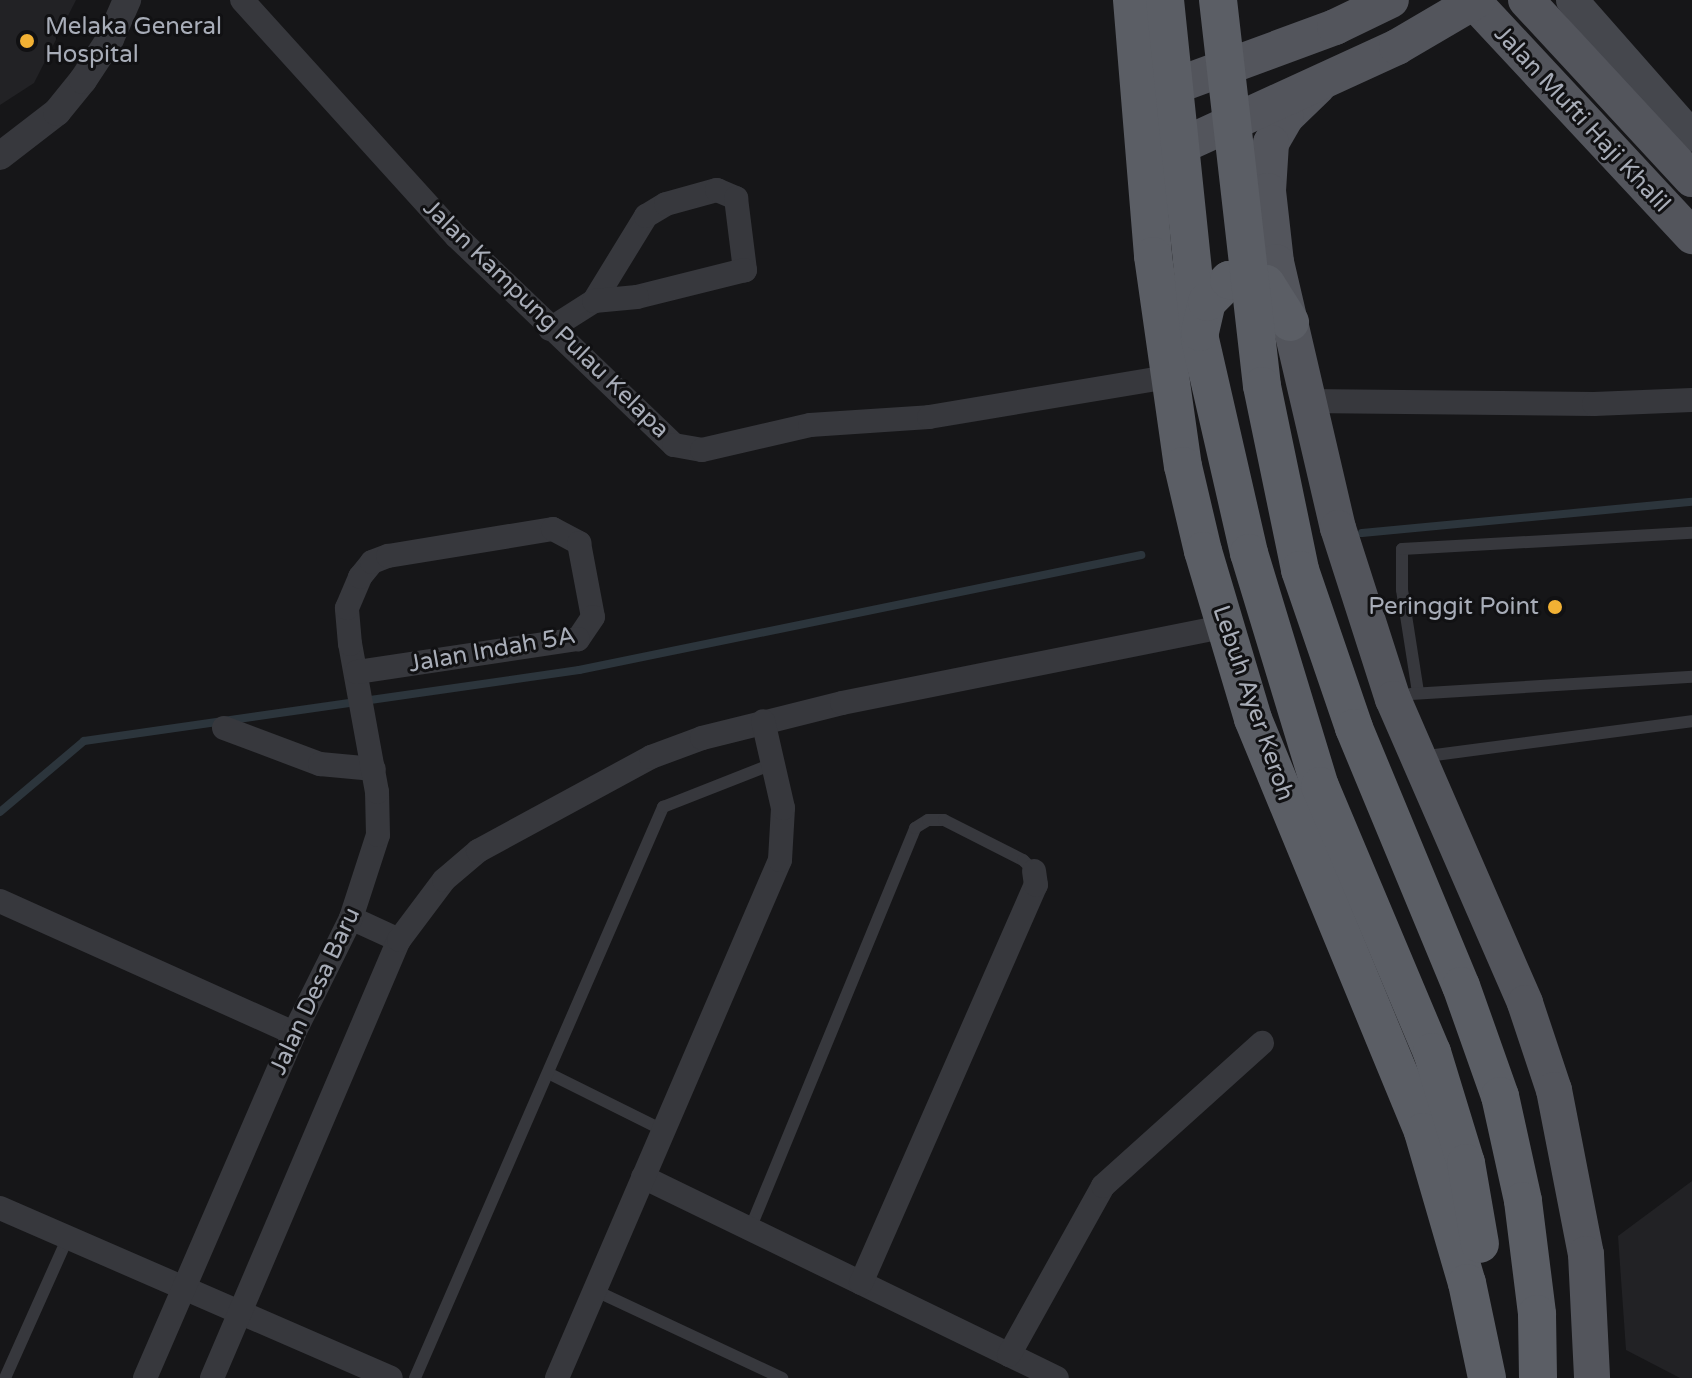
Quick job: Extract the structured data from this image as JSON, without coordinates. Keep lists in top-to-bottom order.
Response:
{
  "streets": {
    "highway": ["Lebuh Ayer Keroh"],
    "main road": ["Jalan Mufti Haji Khalil"],
    "street": ["Jalan Kampung Pulau Kelapa", "Jalan Indah 5A", "Jalan Desa Baru"]
  },
  "crossings": [
    ["Jalan Kampung Pulau Kelapa", "Lebuh Ayer Keroh"],
    ["Jalan Indah 5A", "Jalan Desa Baru"]
  ],
  "places": ["Melaka General Hospital", "Peringgit Point"]
}
